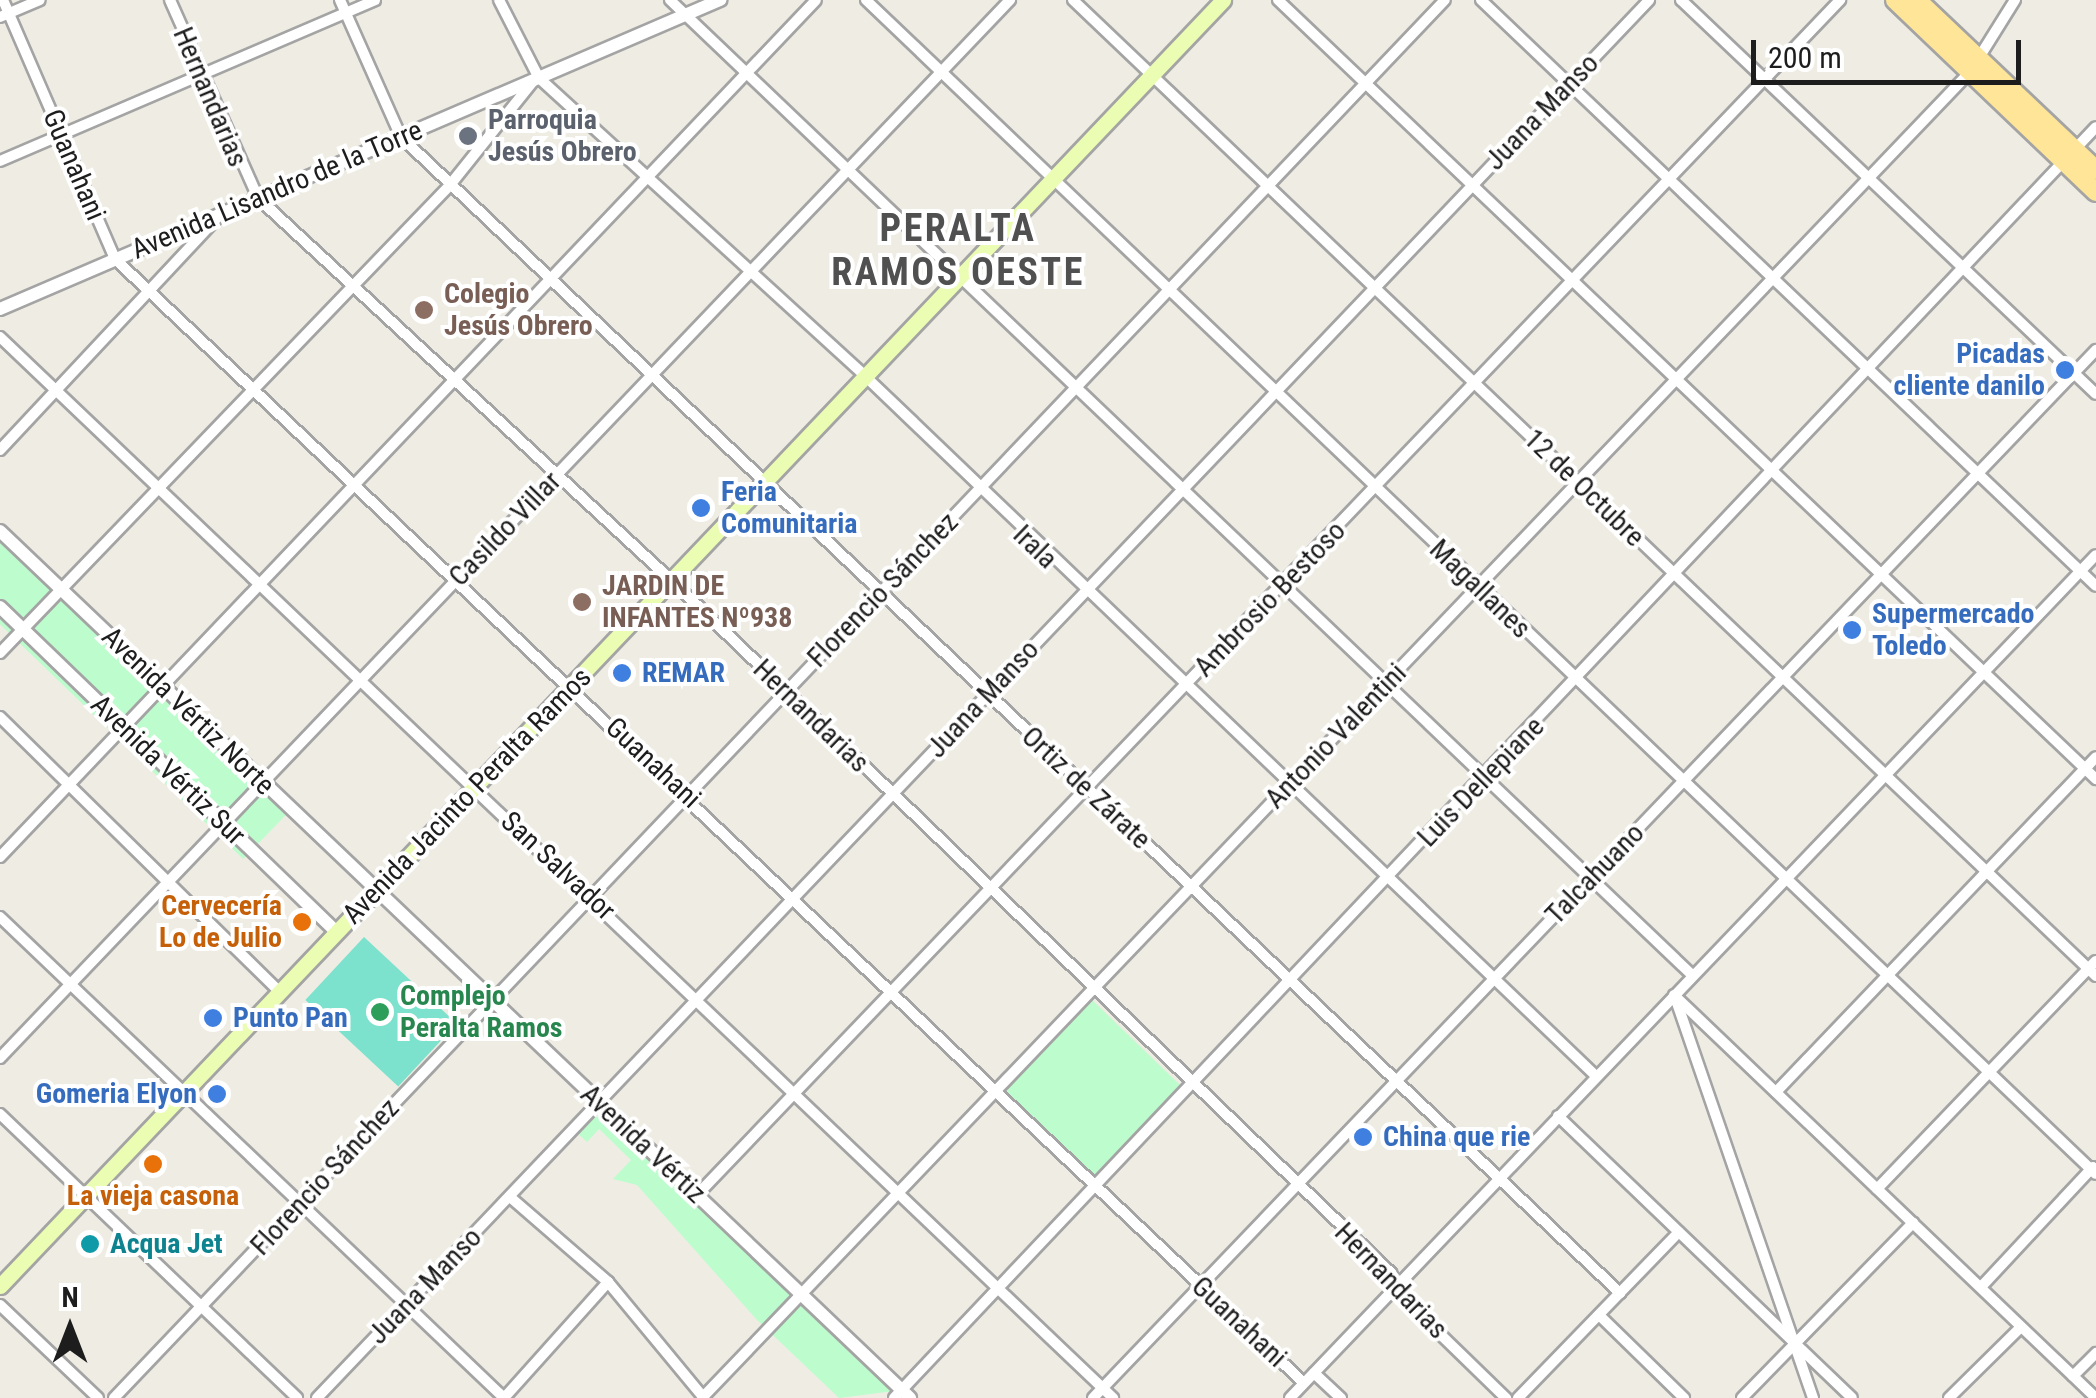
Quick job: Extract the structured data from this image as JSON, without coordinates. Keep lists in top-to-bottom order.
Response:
{
  "streets": {
    "main road": ["Avenida Jacinto Peralta Ramos"],
    "street": [
      "Hernandarias",
      "Juana Manso",
      "Guanahani",
      "Avenida Lisandro de la Torre",
      "12 de Octubre",
      "Casildo Villar",
      "Irala",
      "Magallanes",
      "Florencio Sánchez",
      "Ambrosio Bestoso",
      "Avenida Vértiz Norte",
      "Antonio Valentini",
      "Avenida Vértiz Sur",
      "Luis Dellepiane",
      "Ortiz de Zárate",
      "San Salvador",
      "Talcahuano",
      "Avenida Vértiz"
    ]
  },
  "crossings": [
    ["Hernandarias", "Juana Manso"],
    ["Hernandarias", "Avenida Lisandro de la Torre"],
    ["Hernandarias", "Casildo Villar"],
    ["Hernandarias", "Florencio Sánchez"],
    ["Hernandarias", "Ambrosio Bestoso"],
    ["Hernandarias", "Antonio Valentini"],
    ["Hernandarias", "Luis Dellepiane"],
    ["Hernandarias", "Avenida Jacinto Peralta Ramos"],
    ["Hernandarias", "Talcahuano"],
    ["Juana Manso", "Guanahani"],
    ["Juana Manso", "12 de Octubre"],
    ["Juana Manso", "Irala"],
    ["Juana Manso", "Magallanes"],
    ["Juana Manso", "Ortiz de Zárate"],
    ["Juana Manso", "San Salvador"],
    ["Juana Manso", "Avenida Vértiz"],
    ["Guanahani", "Avenida Lisandro de la Torre"],
    ["Guanahani", "Casildo Villar"],
    ["Guanahani", "Florencio Sánchez"],
    ["Guanahani", "Ambrosio Bestoso"],
    ["Guanahani", "Antonio Valentini"],
    ["Guanahani", "Luis Dellepiane"],
    ["Guanahani", "Avenida Jacinto Peralta Ramos"],
    ["Guanahani", "Talcahuano"],
    ["Avenida Lisandro de la Torre", "Irala"],
    ["Avenida Lisandro de la Torre", "Ortiz de Zárate"],
    ["12 de Octubre", "Florencio Sánchez"],
    ["12 de Octubre", "Ambrosio Bestoso"],
    ["12 de Octubre", "Antonio Valentini"],
    ["12 de Octubre", "Luis Dellepiane"],
    ["12 de Octubre", "Avenida Jacinto Peralta Ramos"],
    ["12 de Octubre", "Talcahuano"],
    ["Casildo Villar", "Irala"],
    ["Casildo Villar", "Magallanes"],
    ["Casildo Villar", "Avenida Vértiz Norte"],
    ["Casildo Villar", "Avenida Vértiz Sur"],
    ["Casildo Villar", "Ortiz de Zárate"],
    ["Casildo Villar", "San Salvador"],
    ["Irala", "Florencio Sánchez"],
    ["Irala", "Ambrosio Bestoso"],
    ["Irala", "Antonio Valentini"],
    ["Irala", "Luis Dellepiane"],
    ["Irala", "Avenida Jacinto Peralta Ramos"],
    ["Irala", "Talcahuano"],
    ["Magallanes", "Florencio Sánchez"],
    ["Magallanes", "Ambrosio Bestoso"],
    ["Magallanes", "Antonio Valentini"],
    ["Magallanes", "Luis Dellepiane"],
    ["Magallanes", "Avenida Jacinto Peralta Ramos"],
    ["Magallanes", "Talcahuano"],
    ["Florencio Sánchez", "Ortiz de Zárate"],
    ["Florencio Sánchez", "San Salvador"],
    ["Florencio Sánchez", "Avenida Vértiz"],
    ["Ambrosio Bestoso", "Ortiz de Zárate"],
    ["Ambrosio Bestoso", "San Salvador"],
    ["Ambrosio Bestoso", "Avenida Vértiz"],
    ["Avenida Vértiz Norte", "Avenida Jacinto Peralta Ramos"],
    ["Avenida Vértiz Norte", "Avenida Vértiz"],
    ["Antonio Valentini", "Ortiz de Zárate"],
    ["Antonio Valentini", "San Salvador"],
    ["Antonio Valentini", "Avenida Vértiz"],
    ["Avenida Vértiz Sur", "Avenida Jacinto Peralta Ramos"],
    ["Luis Dellepiane", "Ortiz de Zárate"],
    ["Luis Dellepiane", "San Salvador"],
    ["Luis Dellepiane", "Avenida Vértiz"],
    ["Ortiz de Zárate", "Avenida Jacinto Peralta Ramos"],
    ["Ortiz de Zárate", "Talcahuano"],
    ["Avenida Jacinto Peralta Ramos", "San Salvador"],
    ["Avenida Jacinto Peralta Ramos", "Avenida Vértiz"],
    ["San Salvador", "Talcahuano"]
  ],
  "districts": ["PERALTA RAMOS OESTE"],
  "places": [
    "Parroquia Jesús Obrero",
    "Colegio Jesús Obrero",
    "Picadas cliente danilo",
    "Feria Comunitaria",
    "JARDIN DE INFANTES Nº938",
    "Supermercado Toledo",
    "REMAR",
    "Cervecería Lo de Julio",
    "Complejo Peralta Ramos",
    "Punto Pan",
    "Gomeria Elyon",
    "China que rie",
    "La vieja casona",
    "Acqua Jet"
  ],
  "scale_bar": "200 m",
  "north": "top"
}
